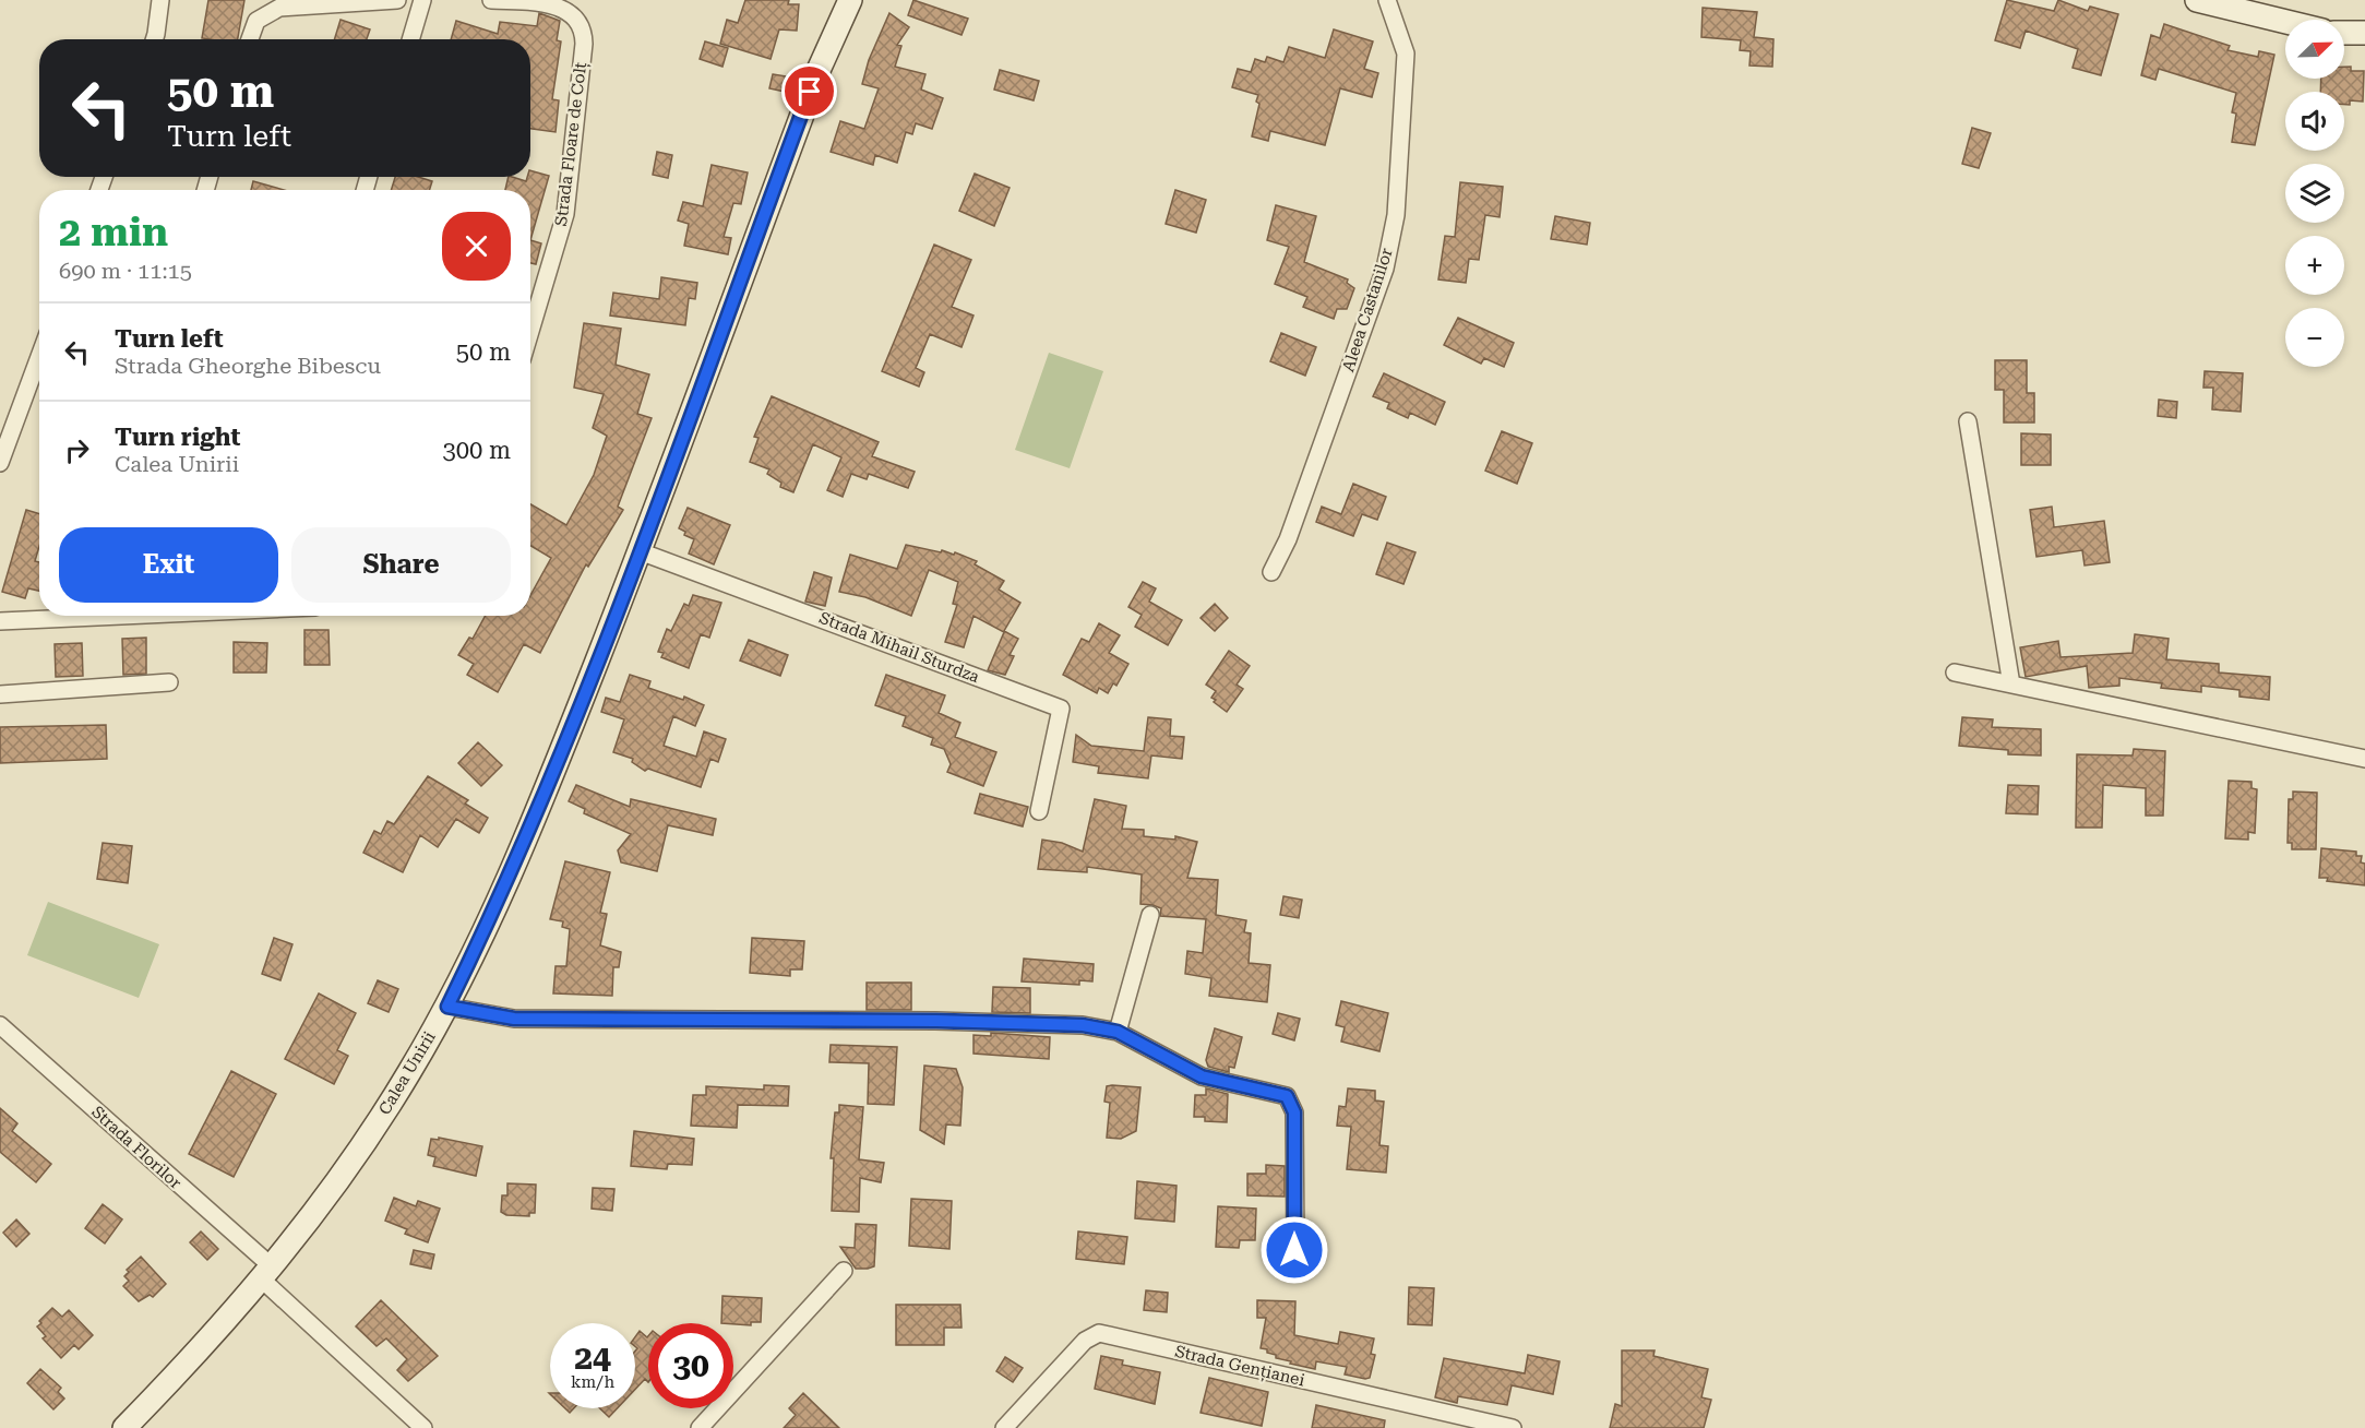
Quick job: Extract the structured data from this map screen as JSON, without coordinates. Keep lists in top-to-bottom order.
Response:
{
  "streets": {
    "main road": ["Calea Unirii"],
    "street": [
      "Strada Floare de Colț",
      "Aleea Castanilor",
      "Strada Mihail Sturdza",
      "Strada Florilor",
      "Strada Gențianei"
    ]
  },
  "crossings": [
    ["Strada Mihail Sturdza", "Calea Unirii"],
    ["Calea Unirii", "Strada Florilor"]
  ],
  "north": "top right",
  "page": {
    "map_buttons": ["+", "−"],
    "turn": ["50 m", "Turn left"],
    "heading": ["2 min", "690 m · 11:15"],
    "list": [
      {
        "name": "Turn left",
        "note": "Strada Gheorghe Bibescu",
        "value": "50 m"
      },
      {
        "name": "Turn right",
        "note": "Calea Unirii",
        "value": "300 m"
      }
    ],
    "buttons": ["Exit", "Share"],
    "speed": "24 km/h",
    "limit": "30"
  }
}
